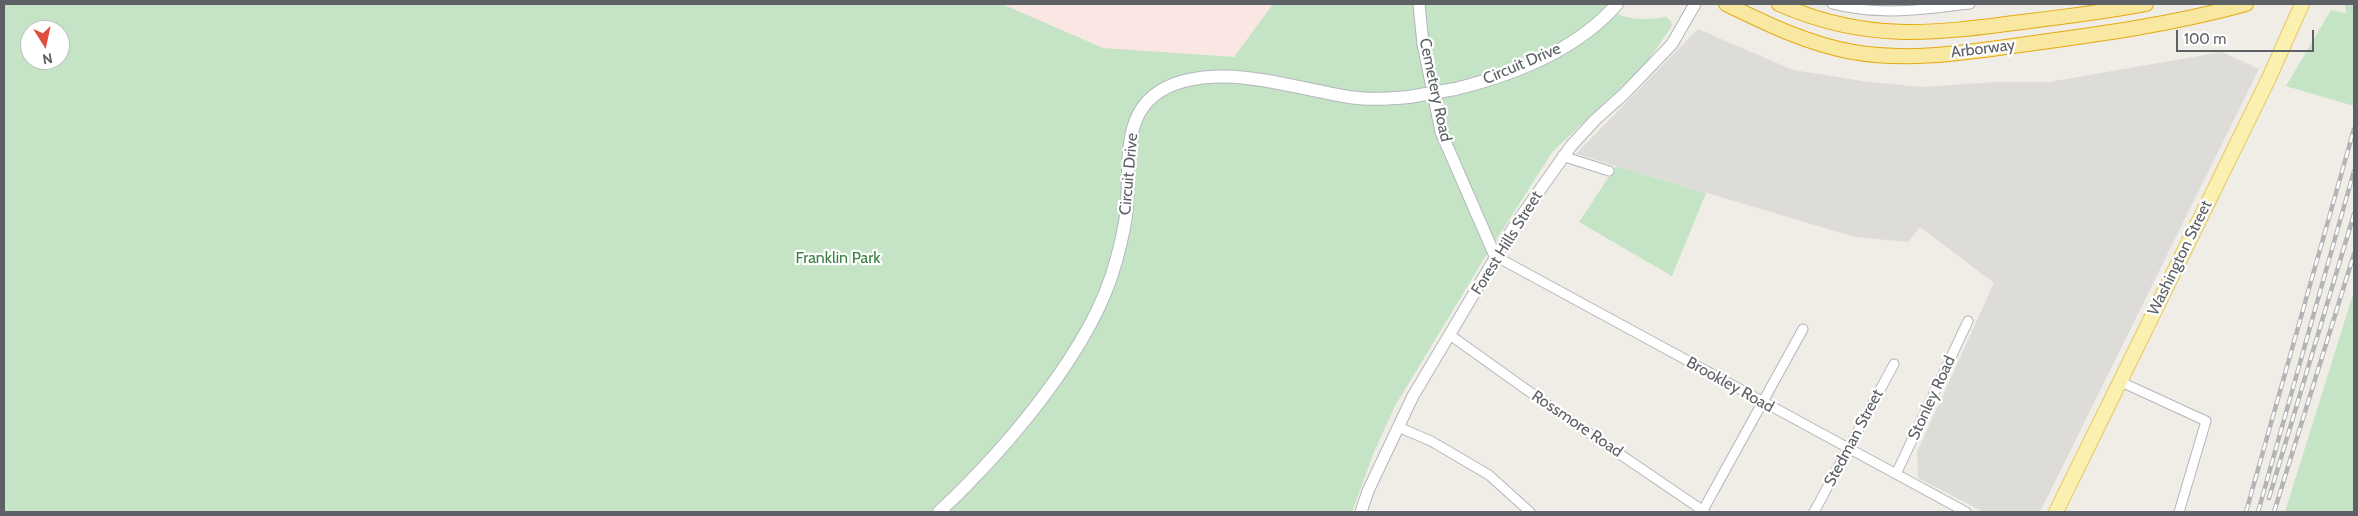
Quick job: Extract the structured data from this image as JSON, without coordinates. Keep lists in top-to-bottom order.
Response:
{
  "streets": {
    "highway": ["Arborway"],
    "main road": ["Circuit Drive", "Washington Street"],
    "street": [
      "Cemetery Road",
      "Forest Hills Street",
      "Brookley Road",
      "Stonley Road",
      "Rossmore Road",
      "Stedman Street"
    ]
  },
  "crossings": [
    ["Cemetery Road", "Forest Hills Street"],
    ["Cemetery Road", "Brookley Road"],
    ["Forest Hills Street", "Brookley Road"],
    ["Forest Hills Street", "Rossmore Road"],
    ["Brookley Road", "Stonley Road"],
    ["Brookley Road", "Stedman Street"]
  ],
  "parks": ["Franklin Park"],
  "scale_bar": "100 m",
  "north": "bottom"
}
